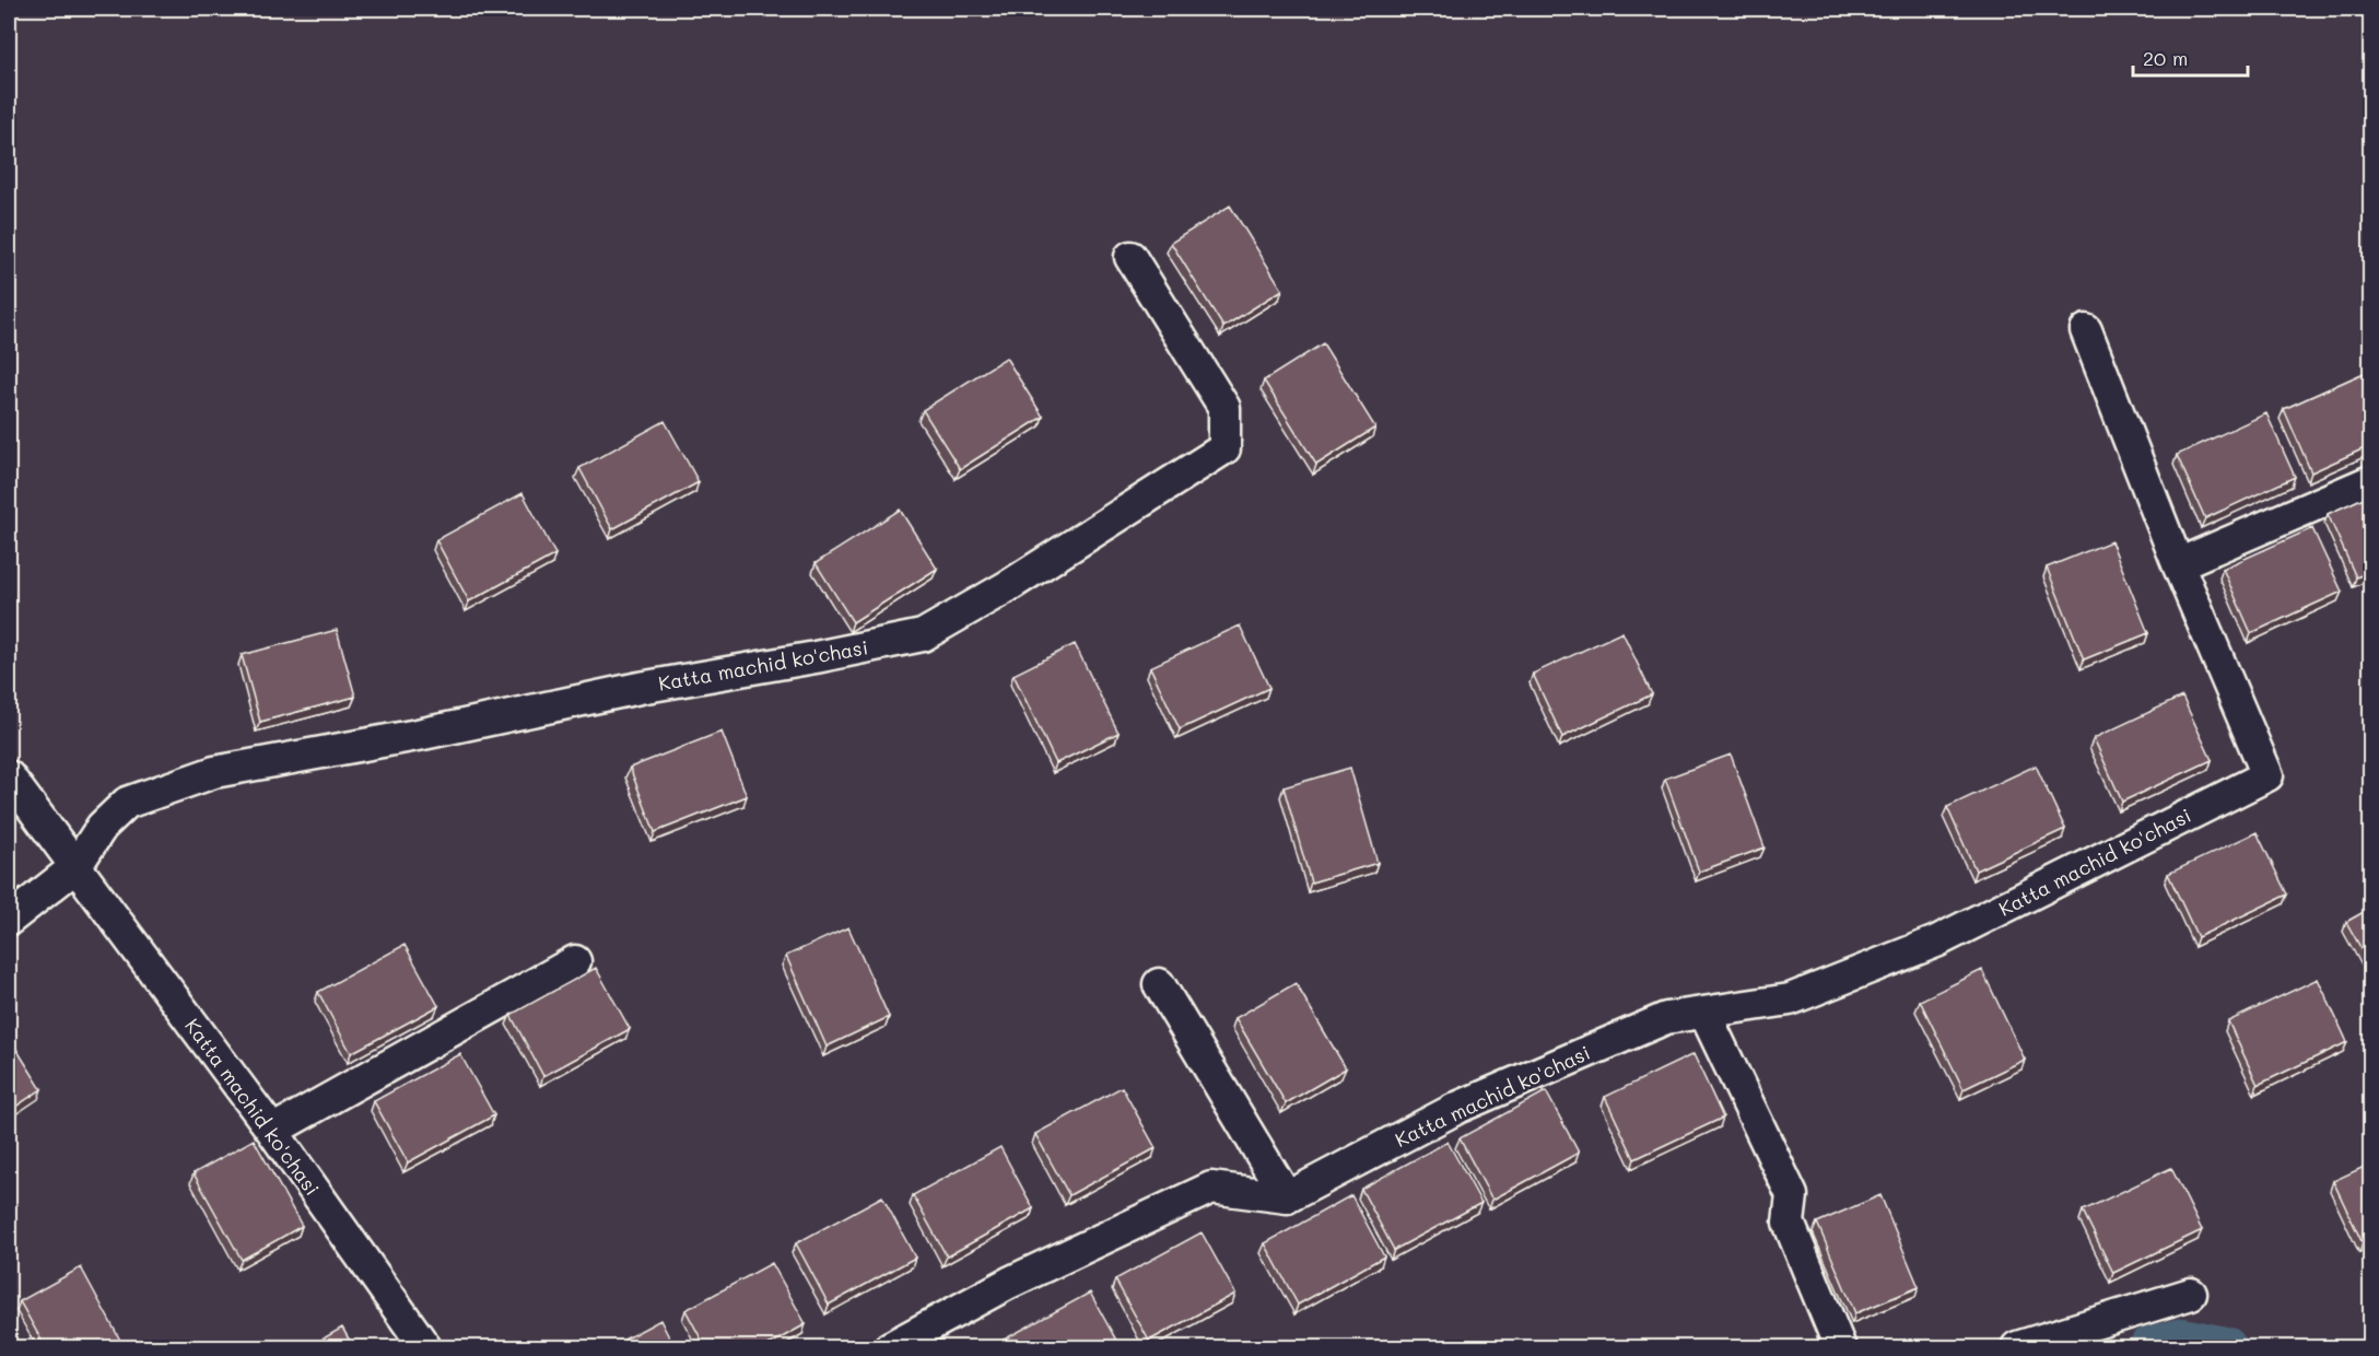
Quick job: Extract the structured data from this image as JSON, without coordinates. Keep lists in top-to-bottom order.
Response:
{
  "streets": {
    "street": ["Katta machid ko'chasi"]
  },
  "scale_bar": "20 m"
}
